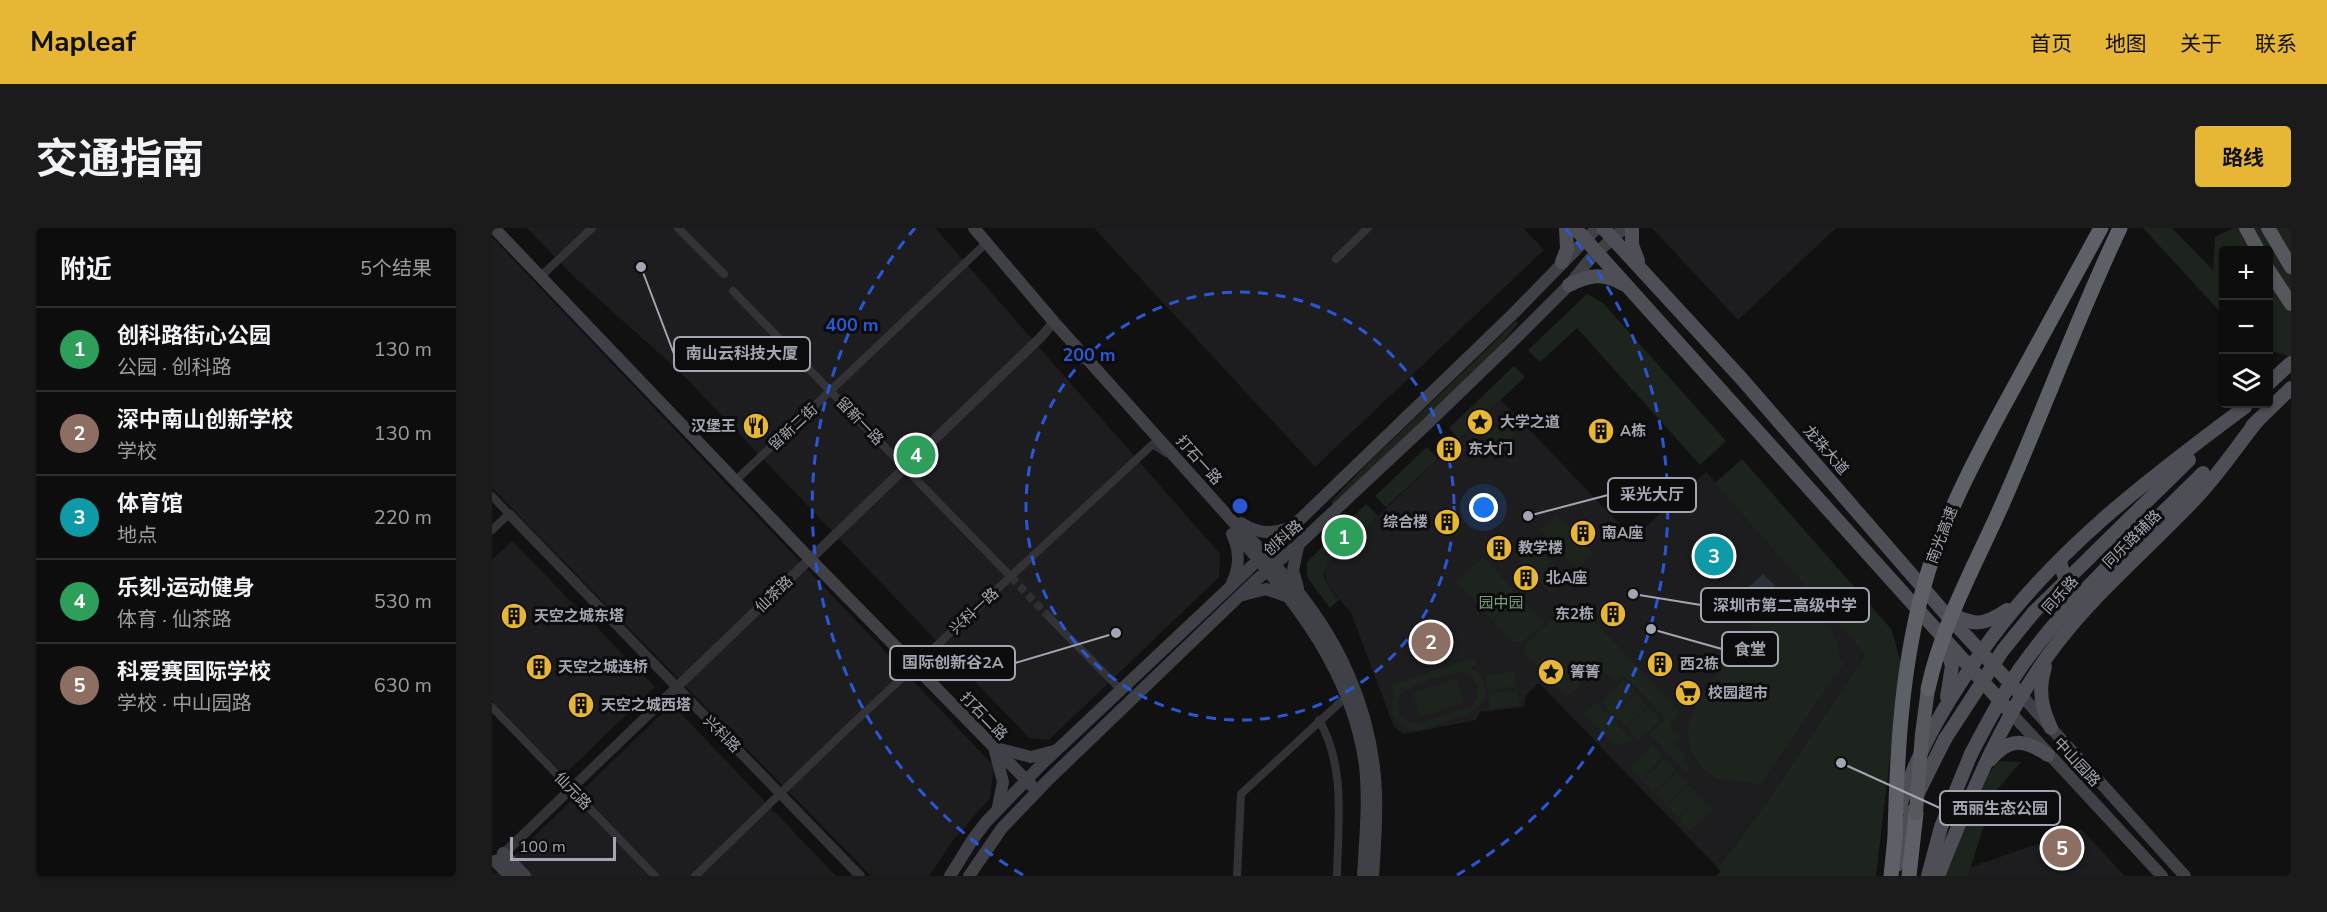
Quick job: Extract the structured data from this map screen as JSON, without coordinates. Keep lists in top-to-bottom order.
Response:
{
  "streets": {
    "highway": ["南光高速"],
    "main road": [
      "龙珠大道",
      "打石一路",
      "创科路",
      "同乐路辅路",
      "同乐路",
      "打石二路",
      "中山园路"
    ],
    "street": [
      "留新一路",
      "留新二街",
      "仙茶路",
      "兴科一路",
      "兴科路",
      "仙元路"
    ]
  },
  "crossings": [
    ["留新一路", "留新二街"],
    ["留新一路", "仙茶路"],
    ["留新一路", "兴科一路"],
    ["留新二街", "打石一路"],
    ["留新二街", "打石二路"],
    ["龙珠大道", "创科路"],
    ["龙珠大道", "同乐路辅路"],
    ["龙珠大道", "中山园路"],
    ["打石一路", "创科路"],
    ["打石一路", "仙茶路"],
    ["打石一路", "兴科一路"],
    ["南光高速", "同乐路"],
    ["创科路", "打石二路"],
    ["同乐路辅路", "同乐路"],
    ["同乐路辅路", "中山园路"],
    ["仙茶路", "打石二路"],
    ["仙茶路", "兴科路"],
    ["仙茶路", "仙元路"],
    ["兴科一路", "打石二路"],
    ["兴科一路", "兴科路"]
  ],
  "parks": ["园中园"],
  "places": {
    "other": [
      "南山云科技大厦",
      "采光大厅",
      "深圳市第二高级中学",
      "食堂",
      "国际创新谷2A",
      "西丽生态公园"
    ],
    "place": ["大学之道", "箐箐"],
    "restaurant": ["汉堡王"],
    "building": [
      "A栋",
      "东大门",
      "综合楼",
      "南A座",
      "教学楼",
      "北A座",
      "东2栋",
      "天空之城东塔",
      "西2栋",
      "天空之城连桥",
      "天空之城西塔"
    ],
    "supermarket": ["校园超市"]
  },
  "scale_bar": "100 m",
  "page": {
    "header": "Mapleaf",
    "nav": [
      "首页",
      "地图",
      "关于",
      "联系"
    ],
    "title": "交通指南",
    "buttons": "路线",
    "heading": ["附近", "5个结果"],
    "map_buttons": ["+", "−"],
    "list": [
      {
        "mark": "1",
        "name": "创科路街心公园",
        "note": "公园 · 创科路",
        "value": "130 m"
      },
      {
        "mark": "2",
        "name": "深中南山创新学校",
        "note": "学校",
        "value": "130 m"
      },
      {
        "mark": "3",
        "name": "体育馆",
        "note": "地点",
        "value": "220 m"
      },
      {
        "mark": "4",
        "name": "乐刻·运动健身",
        "note": "体育 · 仙茶路",
        "value": "530 m"
      },
      {
        "mark": "5",
        "name": "科爱赛国际学校",
        "note": "学校 · 中山园路",
        "value": "630 m"
      }
    ],
    "pins": [
      "4",
      "1",
      "3",
      "2",
      "5"
    ],
    "scale": "100 m"
  },
  "rings": ["400 m", "200 m"]
}
